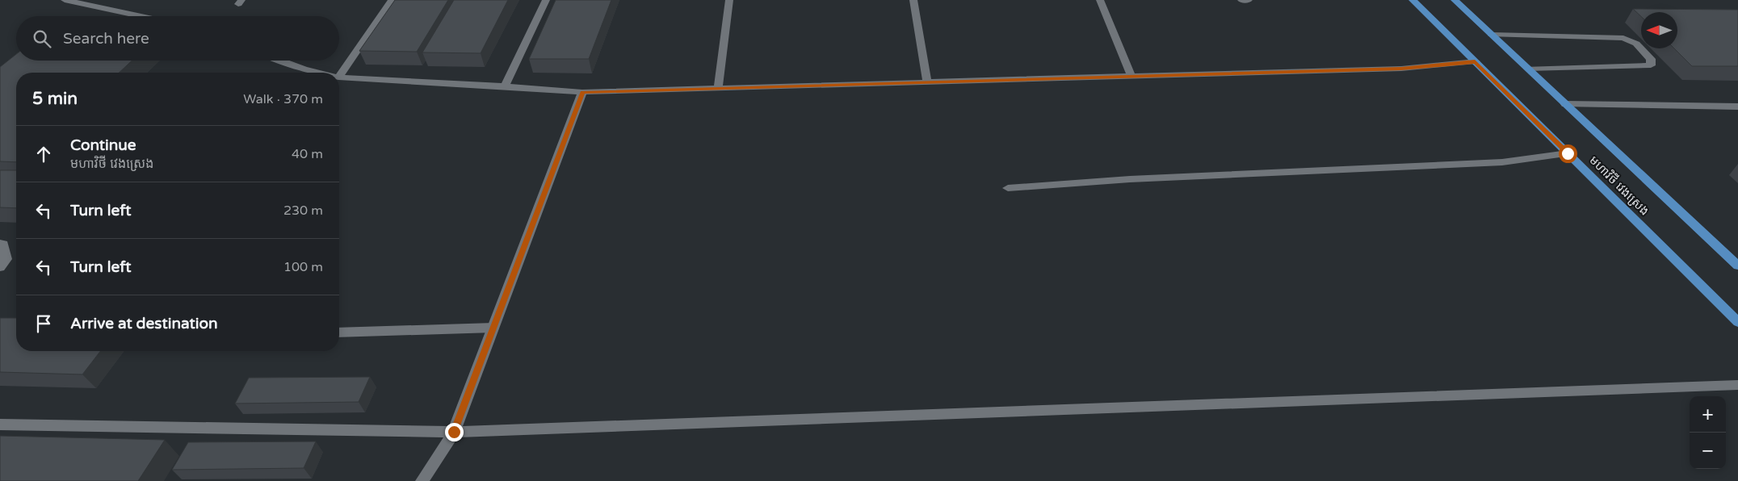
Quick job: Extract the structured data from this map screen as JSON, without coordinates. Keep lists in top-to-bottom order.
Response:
{
  "streets": {
    "main road": ["មហាវិថី វេងស្រេង"]
  },
  "north": "left",
  "page": {
    "search": "Search here",
    "heading": ["5 min", "Walk · 370 m"],
    "list": [
      ["Continue", "មហាវិថី វេងស្រេង", "40 m"],
      ["Turn left", "230 m"],
      ["Turn left", "100 m"],
      "Arrive at destination"
    ],
    "map_buttons": ["+", "−"]
  }
}
